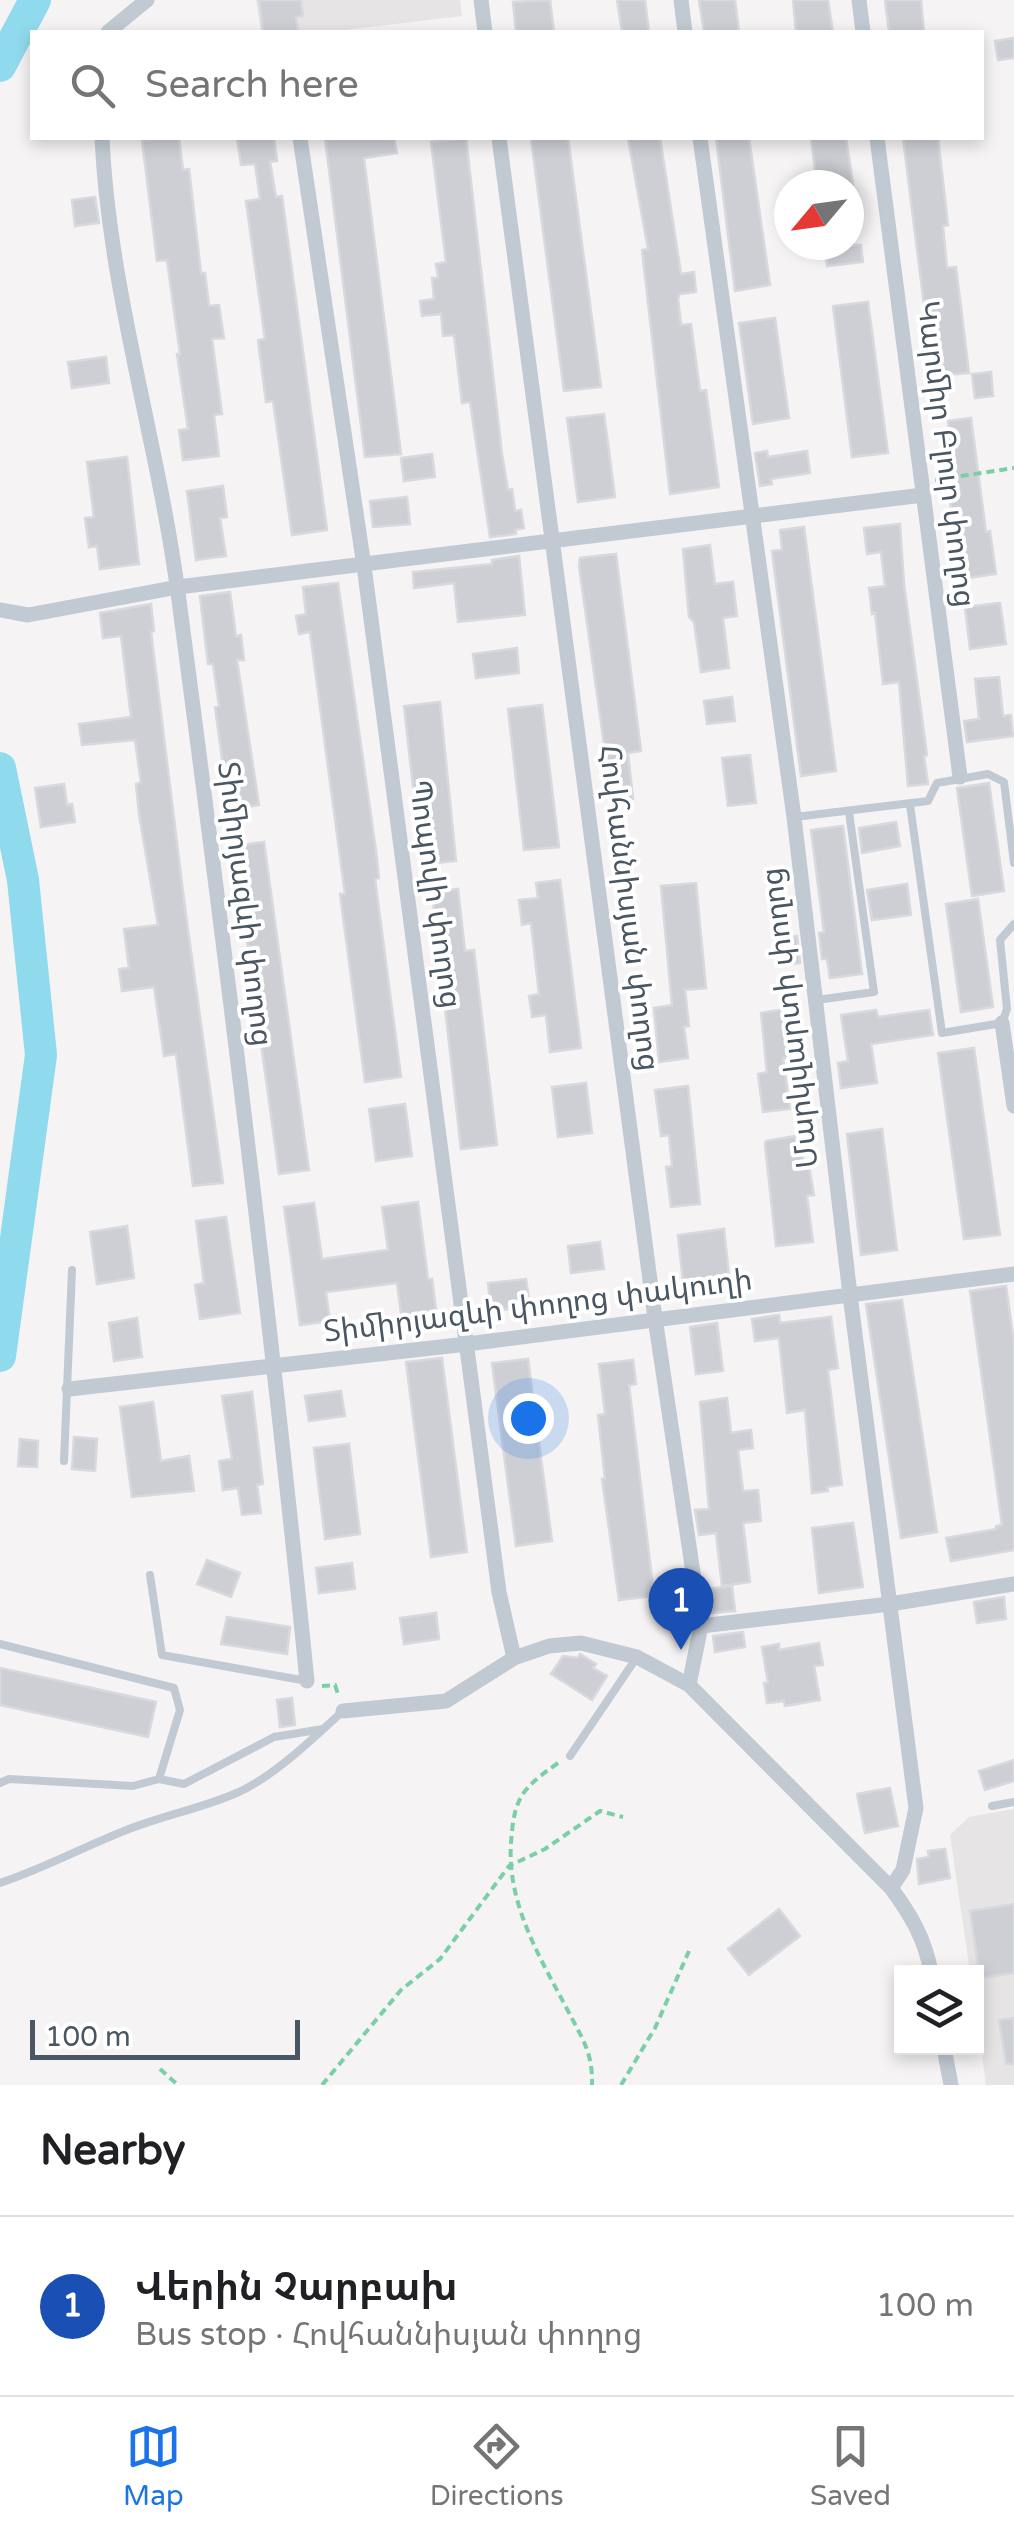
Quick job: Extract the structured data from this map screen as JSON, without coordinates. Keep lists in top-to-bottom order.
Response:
{
  "streets": {
    "street": [
      "Կարմիր Բլուր փողոց",
      "Պոպովի փողոց",
      "Տիմիրյազևի փողոց",
      "Հովհաննիսյան փողոց",
      "Մարկվարտի փողոց",
      "Տիմիրյազևի փողոց փակուղի"
    ]
  },
  "crossings": [
    ["Պոպովի փողոց", "Տիմիրյազևի փողոց փակուղի"],
    ["Տիմիրյազևի փողոց", "Տիմիրյազևի փողոց փակուղի"],
    ["Հովհաննիսյան փողոց", "Տիմիրյազևի փողոց փակուղի"],
    ["Մարկվարտի փողոց", "Տիմիրյազևի փողոց փակուղի"]
  ],
  "scale_bar": "100 m",
  "north": "bottom left",
  "page": {
    "search": "Search here",
    "pins": "1",
    "scale": "100 m",
    "heading": "Nearby",
    "list": [
      {
        "mark": "1",
        "name": "Վերին Չարբախ",
        "note": "Bus stop · Հովհաննիսյան փողոց",
        "value": "100 m"
      }
    ],
    "nav": ["Map", "Directions", "Saved"]
  }
}
